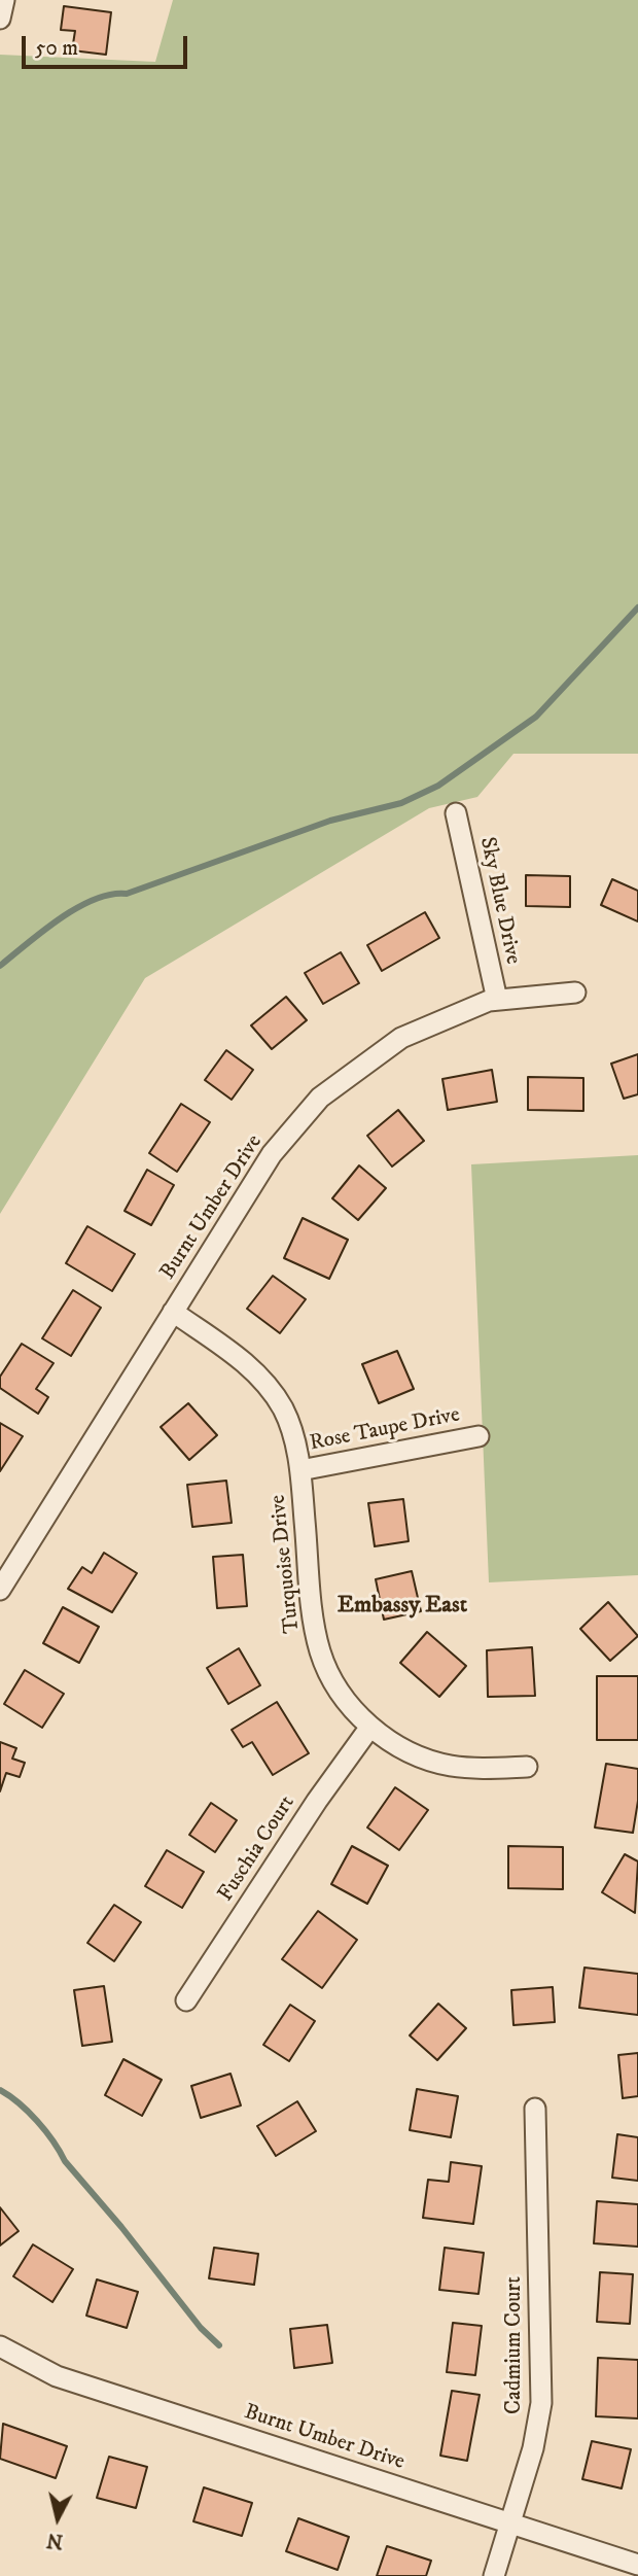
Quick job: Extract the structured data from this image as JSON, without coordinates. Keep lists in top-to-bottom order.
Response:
{
  "streets": {
    "street": [
      "Sky Blue Drive",
      "Burnt Umber Drive",
      "Rose Taupe Drive",
      "Turquoise Drive",
      "Fuschia Court",
      "Cadmium Court"
    ]
  },
  "crossings": [
    ["Sky Blue Drive", "Burnt Umber Drive"],
    ["Burnt Umber Drive", "Turquoise Drive"],
    ["Burnt Umber Drive", "Cadmium Court"],
    ["Rose Taupe Drive", "Turquoise Drive"],
    ["Turquoise Drive", "Fuschia Court"]
  ],
  "districts": ["Embassy East"],
  "scale_bar": "50 m",
  "north": "bottom"
}
